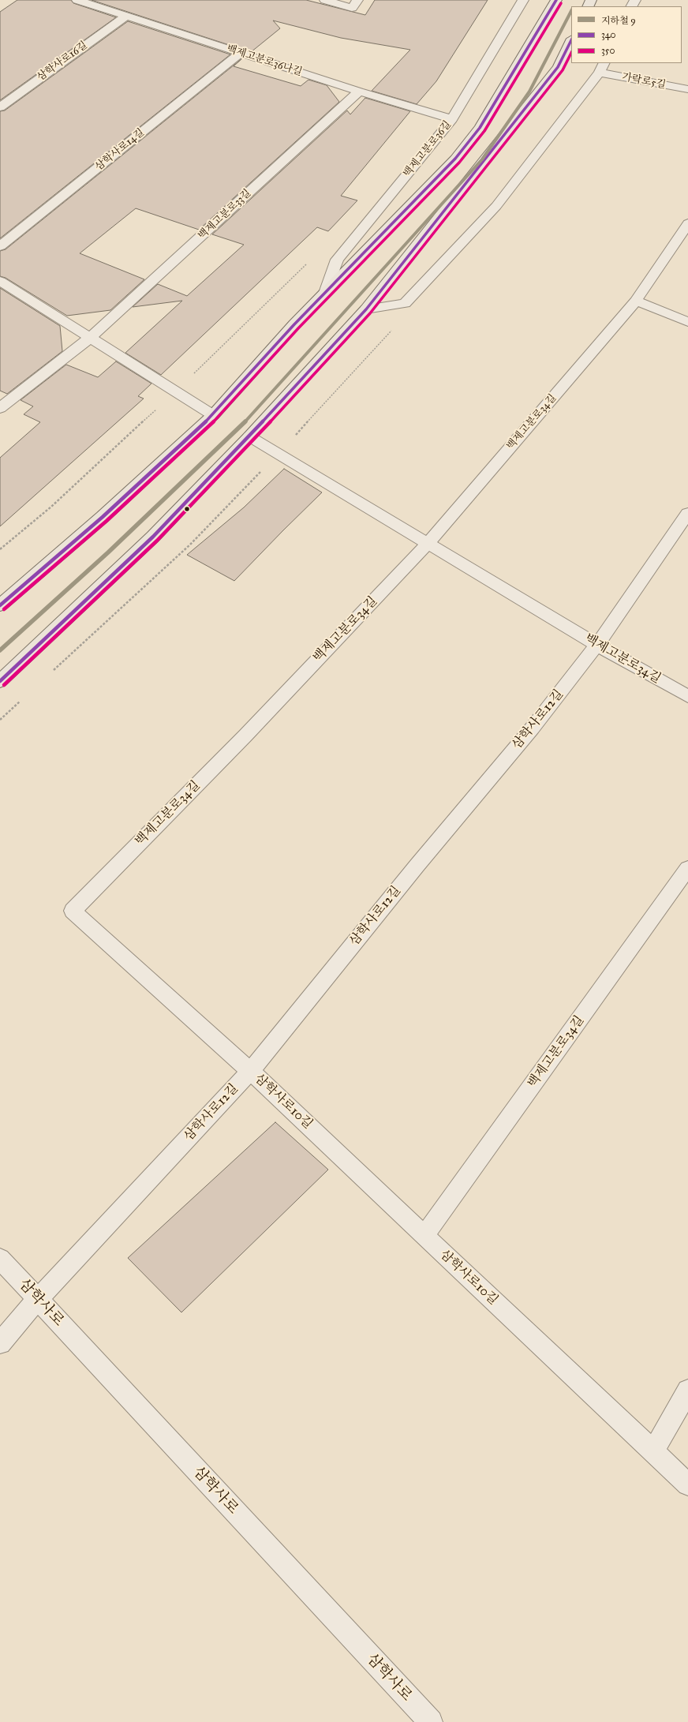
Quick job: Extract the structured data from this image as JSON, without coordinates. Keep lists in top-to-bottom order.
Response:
{
  "streets": {
    "street": [
      "백제고분로36나길",
      "삼학사로16길",
      "가락로5길",
      "백제고분로36길",
      "삼학사로14길",
      "백제고분로33길",
      "백제고분로34길",
      "삼학사로12길",
      "삼학사로10길",
      "삼학사로"
    ]
  },
  "crossings": [
    ["백제고분로36나길", "삼학사로16길"],
    ["백제고분로36나길", "백제고분로36길"],
    ["백제고분로36나길", "삼학사로14길"],
    ["백제고분로36나길", "백제고분로33길"],
    ["백제고분로34길", "삼학사로12길"],
    ["백제고분로34길", "삼학사로10길"],
    ["삼학사로12길", "삼학사로10길"],
    ["삼학사로12길", "삼학사로"]
  ],
  "lines": ["transit line 340", "transit line 350", "metro line 9"],
  "legend": ["지하철 9", "340", "350"]
}
